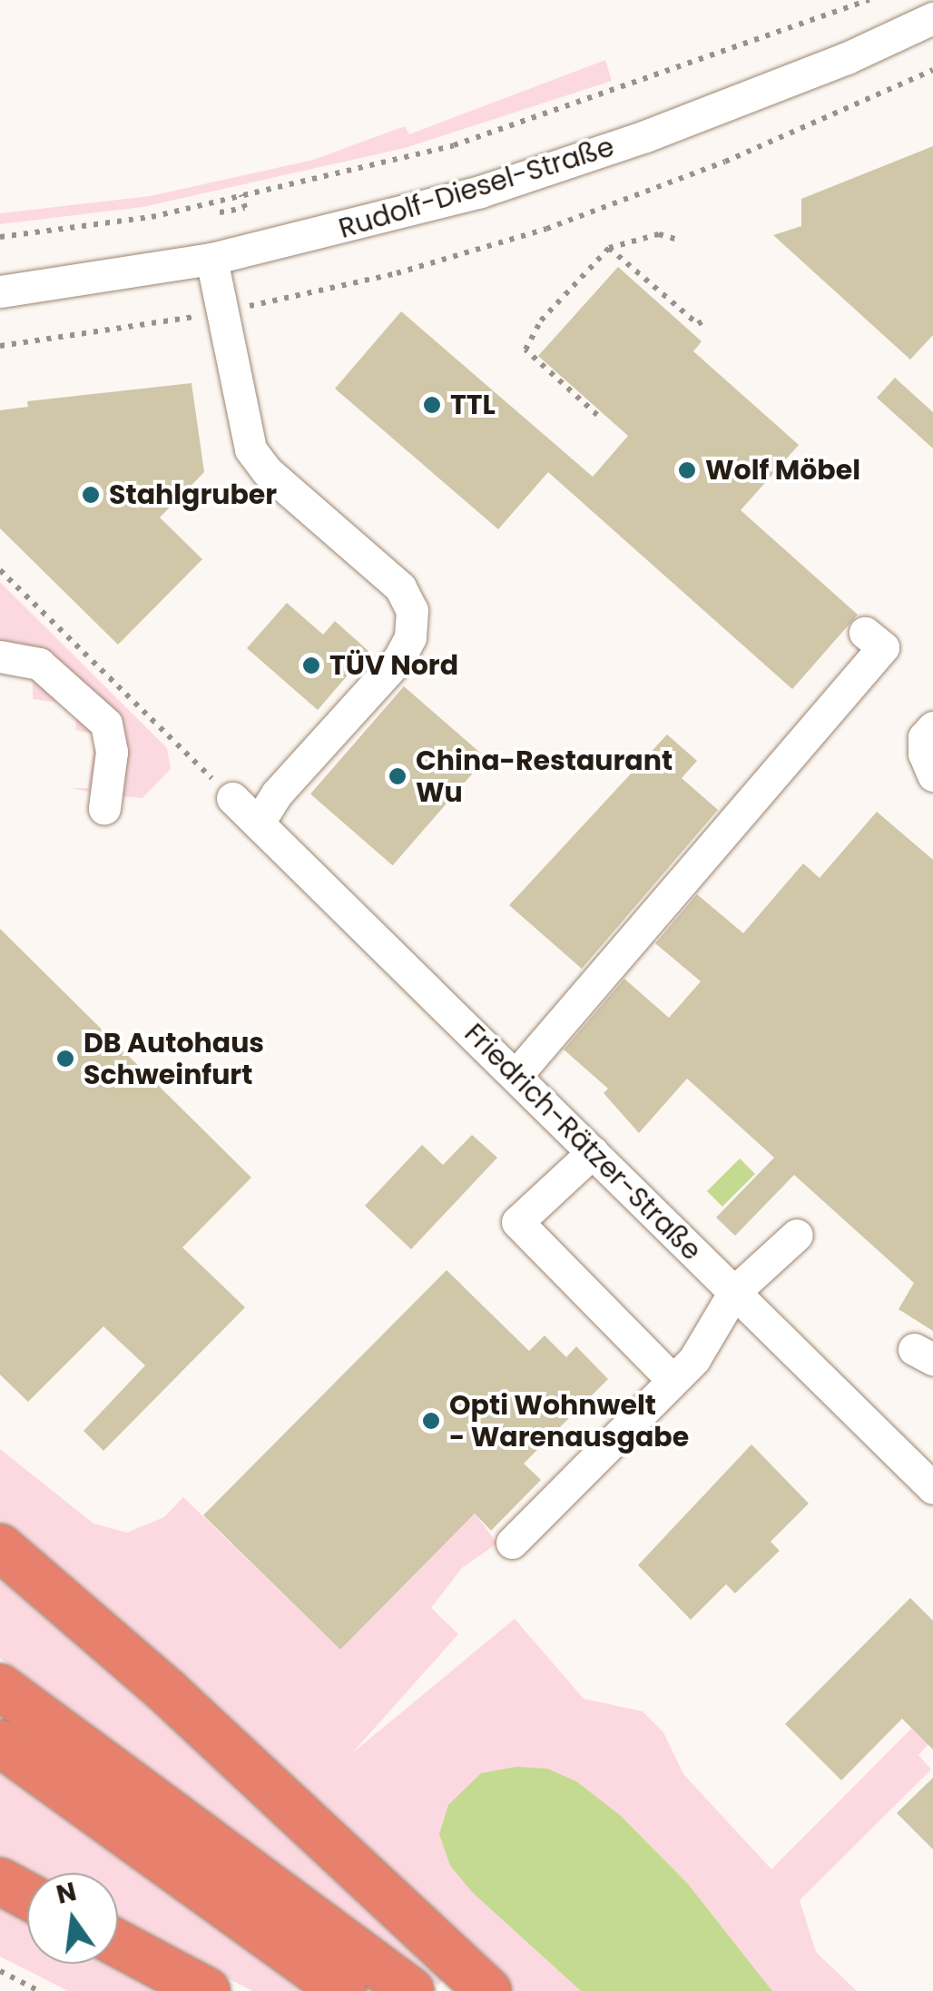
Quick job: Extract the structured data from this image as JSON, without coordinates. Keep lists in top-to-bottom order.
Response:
{
  "streets": {
    "street": ["Rudolf-Diesel-Straße", "Friedrich-Rätzer-Straße"]
  },
  "places": [
    "TTL",
    "Wolf Möbel",
    "Stahlgruber",
    "TÜV Nord",
    "China-Restaurant Wu",
    "DB Autohaus Schweinfurt",
    "Opti Wohnwelt - Warenausgabe"
  ],
  "north": "top"
}
